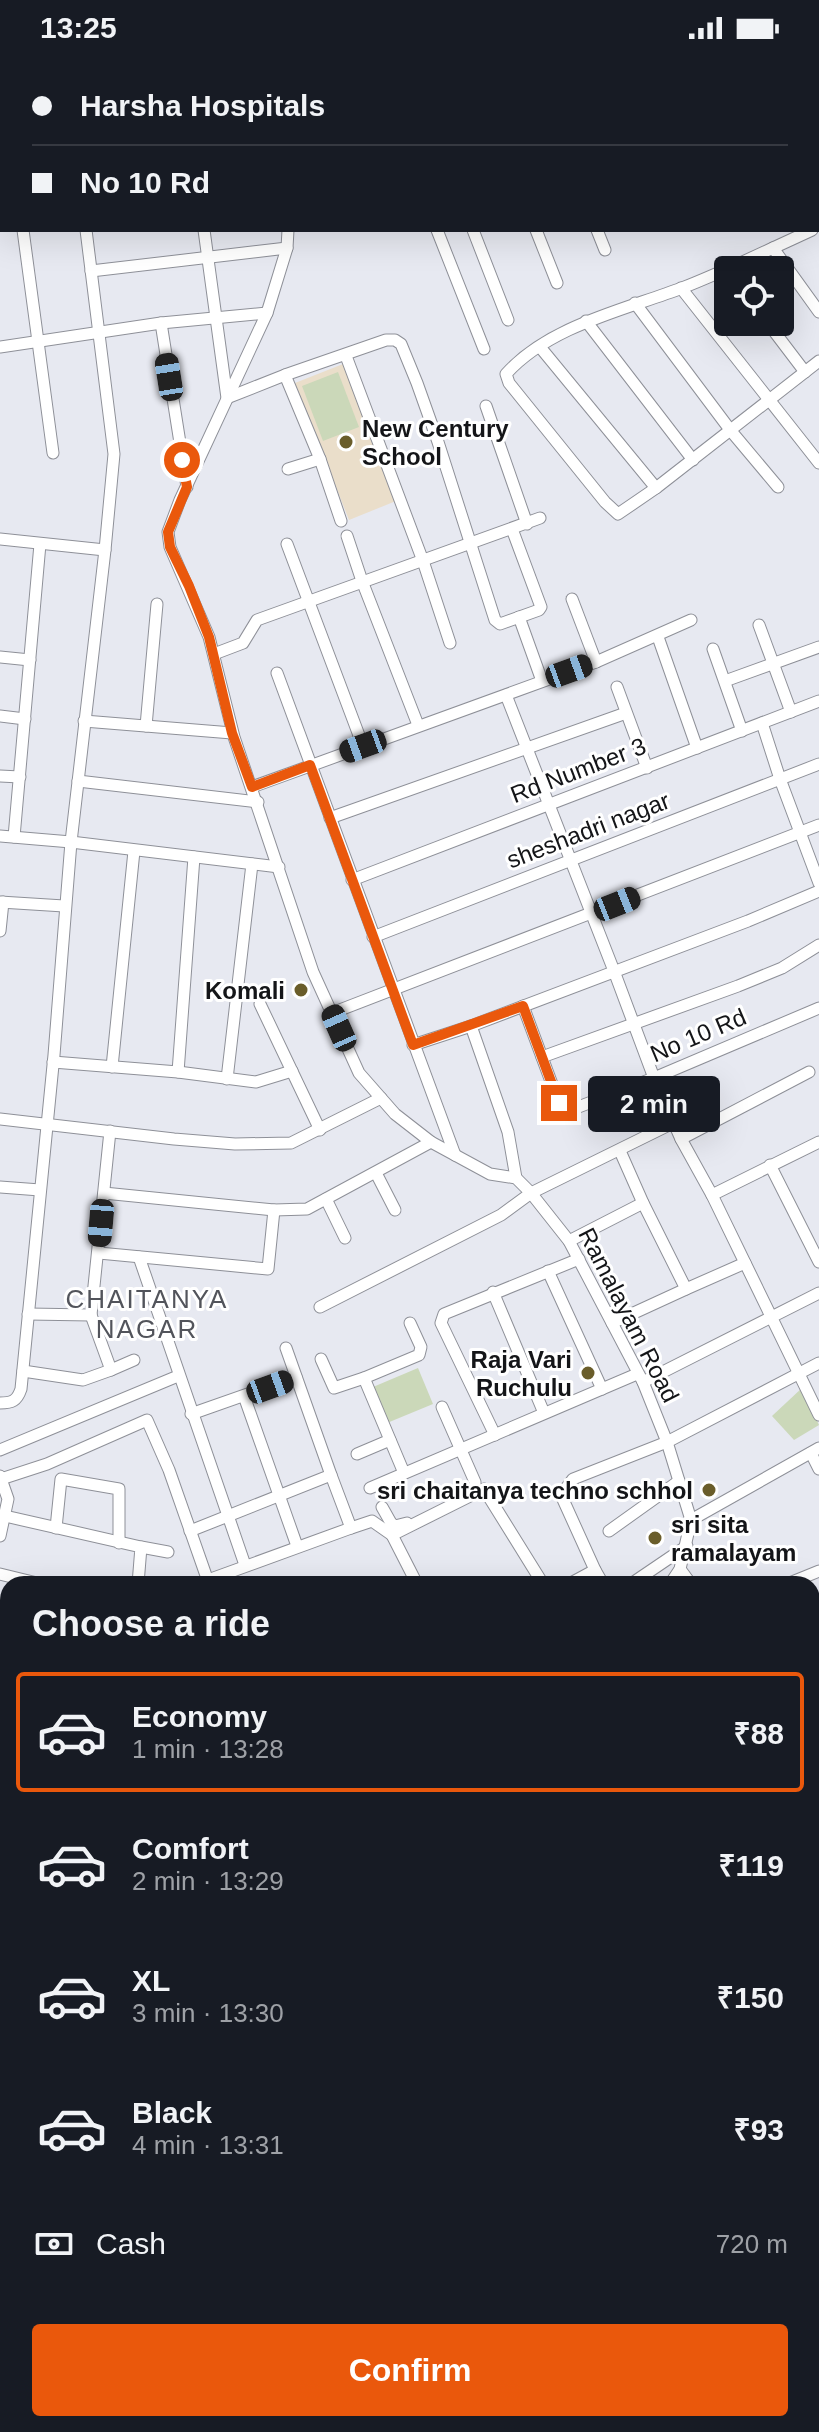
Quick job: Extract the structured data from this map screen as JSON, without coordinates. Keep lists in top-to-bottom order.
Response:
{
  "streets": {
    "street": [
      "Rd Number 3",
      "sheshadri nagar",
      "No 10 Rd",
      "Ramalayam Road"
    ]
  },
  "districts": ["CHAITANYA NAGAR"],
  "places": [
    "New Century School",
    "Komali",
    "Raja Vari Ruchulu",
    "sri chaitanya techno schhol",
    "sri sita ramalayam"
  ],
  "page": {
    "status": "13:25",
    "banner": ["Harsha Hospitals", "No 10 Rd"],
    "bubble": "2 min",
    "heading": "Choose a ride",
    "list": [
      {
        "name": "Economy",
        "note": "1 min · 13:28",
        "value": "₹88"
      },
      {
        "name": "Comfort",
        "note": "2 min · 13:29",
        "value": "₹119"
      },
      {
        "name": "XL",
        "note": "3 min · 13:30",
        "value": "₹150"
      },
      {
        "name": "Black",
        "note": "4 min · 13:31",
        "value": "₹93"
      }
    ],
    "pay": ["Cash", "720 m"],
    "buttons": "Confirm"
  }
}
